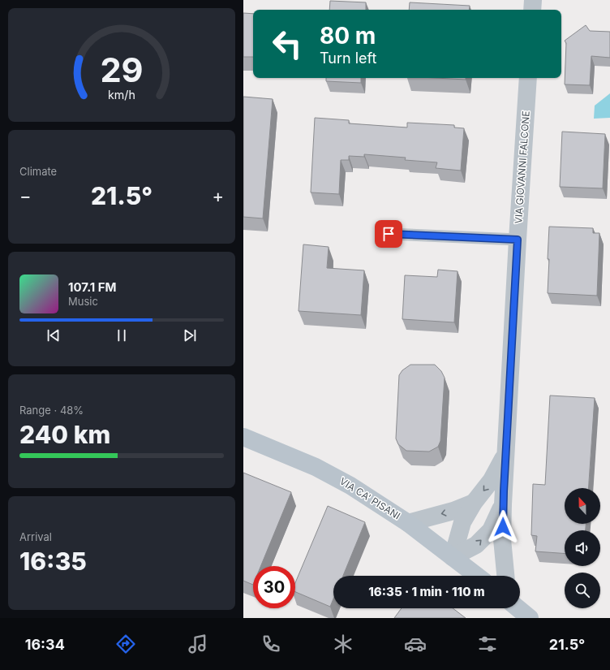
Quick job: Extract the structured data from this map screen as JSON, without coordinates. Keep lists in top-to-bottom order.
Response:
{
  "streets": {
    "main road": ["VIA CA' PISANI"],
    "street": ["VIA GIOVANNI FALCONE"]
  },
  "crossings": [
    ["VIA GIOVANNI FALCONE", "VIA CA' PISANI"]
  ],
  "north": "top",
  "page": {
    "turn": ["80 m", "Turn left"],
    "tile": [
      "Climate",
      ["Range · 48%", "240 km"],
      ["Arrival", "16:35"]
    ],
    "heat": ["−", "21.5°", "+"],
    "song": ["107.1 FM", "Music"],
    "limit": "30",
    "trip": "16:35 · 1 min · 110 m",
    "tabs": ["16:34", "21.5°"],
    "gauge": ["29", "km/h"]
  }
}
